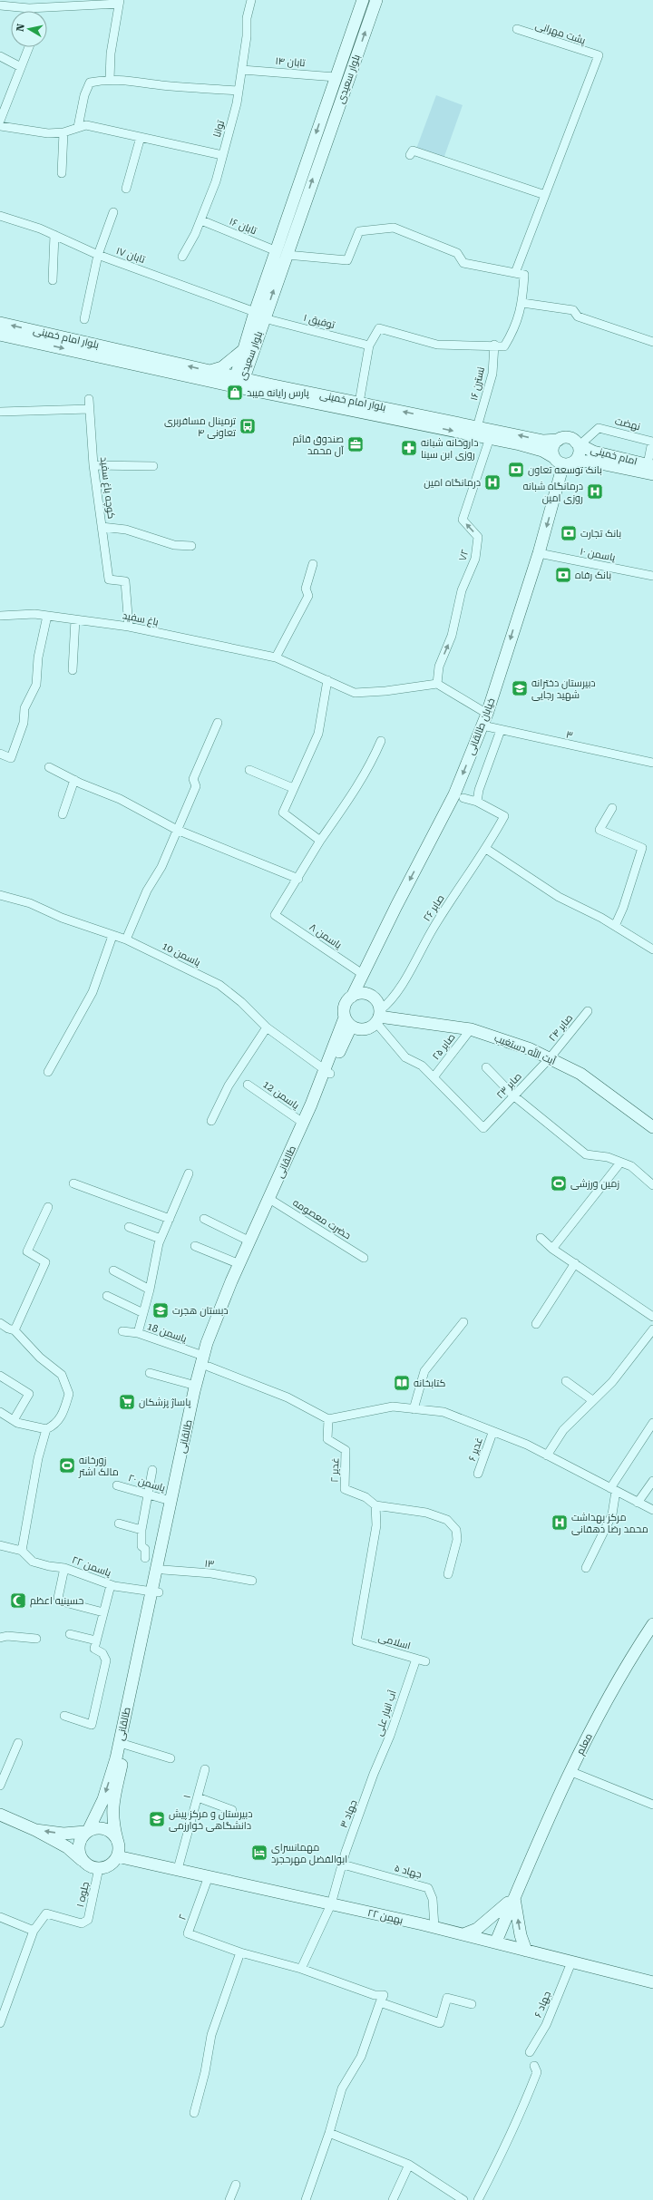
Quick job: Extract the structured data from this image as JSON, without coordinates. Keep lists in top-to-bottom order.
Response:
{
  "streets": {
    "main road": [
      "بلوار سعیدی",
      "بلوار امام خمینی",
      "امام خمینی",
      "خیابان طالقانی",
      "آیت الله دستغیب",
      "طالقانی",
      "معلم",
      "۲۲ بهمن"
    ],
    "street": [
      "پشت مهرانی",
      "تابان ۱۴",
      "توانا",
      "تابان ۱۶",
      "تابان ۱۷",
      "توفیق ۱",
      "نسترن ۱۶",
      "نهضت",
      "کوچه باغ سفید",
      "یاسمن ۱۰",
      "۷۲",
      "باغ سفید",
      "۳",
      "صابر ۲۶",
      "یاسمن ۸",
      "یاسمن 10",
      "صابر ۲۴",
      "صابر ۲۵",
      "صابر ۲۳",
      "یاسمن 12",
      "حضرت معصومه",
      "یاسمن 18",
      "غدیر ۶",
      "غدیر ۲",
      "یاسمن ۲۰",
      "۱۳",
      "یاسمن ۲۲",
      "اسلامی",
      "آب انبار علی",
      "۱",
      "جهاد ۳",
      "جهاد ۵",
      "جلوه ۱",
      "۲",
      "جهاد ۶"
    ]
  },
  "crossings": [
    ["تابان ۱۴", "بلوار سعیدی"],
    ["تابان ۱۴", "توانا"],
    ["بلوار سعیدی", "تابان ۱۶"],
    ["بلوار سعیدی", "تابان ۱۷"],
    ["بلوار سعیدی", "توفیق ۱"],
    ["بلوار سعیدی", "بلوار امام خمینی"],
    ["توانا", "تابان ۱۶"],
    ["تابان ۱۷", "توفیق ۱"],
    ["بلوار امام خمینی", "نسترن ۱۶"],
    ["بلوار امام خمینی", "نهضت"],
    ["بلوار امام خمینی", "امام خمینی"],
    ["بلوار امام خمینی", "۷۲"],
    ["بلوار امام خمینی", "خیابان طالقانی"],
    ["نهضت", "امام خمینی"],
    ["نهضت", "خیابان طالقانی"],
    ["امام خمینی", "خیابان طالقانی"],
    ["کوچه باغ سفید", "باغ سفید"],
    ["یاسمن ۱۰", "خیابان طالقانی"],
    ["۷۲", "باغ سفید"],
    ["خیابان طالقانی", "۳"],
    ["خیابان طالقانی", "صابر ۲۶"],
    ["خیابان طالقانی", "یاسمن ۸"],
    ["خیابان طالقانی", "آیت الله دستغیب"],
    ["خیابان طالقانی", "طالقانی"],
    ["صابر ۲۶", "آیت الله دستغیب"],
    ["صابر ۲۶", "طالقانی"],
    ["یاسمن 10", "طالقانی"],
    ["صابر ۲۴", "آیت الله دستغیب"],
    ["صابر ۲۴", "صابر ۲۳"],
    ["صابر ۲۵", "آیت الله دستغیب"],
    ["صابر ۲۵", "صابر ۲۳"],
    ["آیت الله دستغیب", "صابر ۲۳"],
    ["آیت الله دستغیب", "طالقانی"],
    ["یاسمن 12", "طالقانی"],
    ["طالقانی", "حضرت معصومه"],
    ["طالقانی", "یاسمن 18"],
    ["طالقانی", "یاسمن ۲۰"],
    ["طالقانی", "۱۳"],
    ["طالقانی", "یاسمن ۲۲"],
    ["طالقانی", "جلوه ۱"],
    ["طالقانی", "۲۲ بهمن"],
    ["یاسمن 18", "غدیر ۲"],
    ["غدیر ۲", "اسلامی"],
    ["اسلامی", "آب انبار علی"],
    ["آب انبار علی", "جهاد ۳"],
    ["معلم", "۲۲ بهمن"],
    ["۱", "۲۲ بهمن"],
    ["جهاد ۳", "جهاد ۵"],
    ["جهاد ۳", "۲۲ بهمن"],
    ["جهاد ۵", "۲۲ بهمن"],
    ["جلوه ۱", "۲۲ بهمن"],
    ["۲۲ بهمن", "۲"],
    ["۲۲ بهمن", "جهاد ۶"]
  ],
  "one_way": ["۷۲", "خیابان طالقانی"],
  "places": {
    "shop": ["پارس رایانه میبد"],
    "bus stop": ["ترمینال مسافربری تعاونی ۴"],
    "office": ["صندوق قائم آل محمد"],
    "pharmacy": ["داروخانه شبانه روزی ابن سینا"],
    "bank": ["بانک توسعه تعاون", "بانک تجارت", "بانک رفاه"],
    "hospital": ["درمانگاه امین", "درمانگاه شبانه روزی امین", "مرکز بهداشت محمد رضا دهقانی"],
    "school or university": ["دبیرستان دخترانه شهید رجایی", "دبستان هجرت", "دبیرستان و مرکز پیش دانشگاهی خوارزمی"],
    "sports": ["زمین ورزشی", "زورخانه مالک اشتر"],
    "library": ["کتابخانه"],
    "supermarket": ["پاساژ پزشکان"],
    "mosque": ["حسینیه اعظم"],
    "hotel": ["مهمانسرای ابوالفضل مهرحجرد"]
  },
  "north": "left"
}
